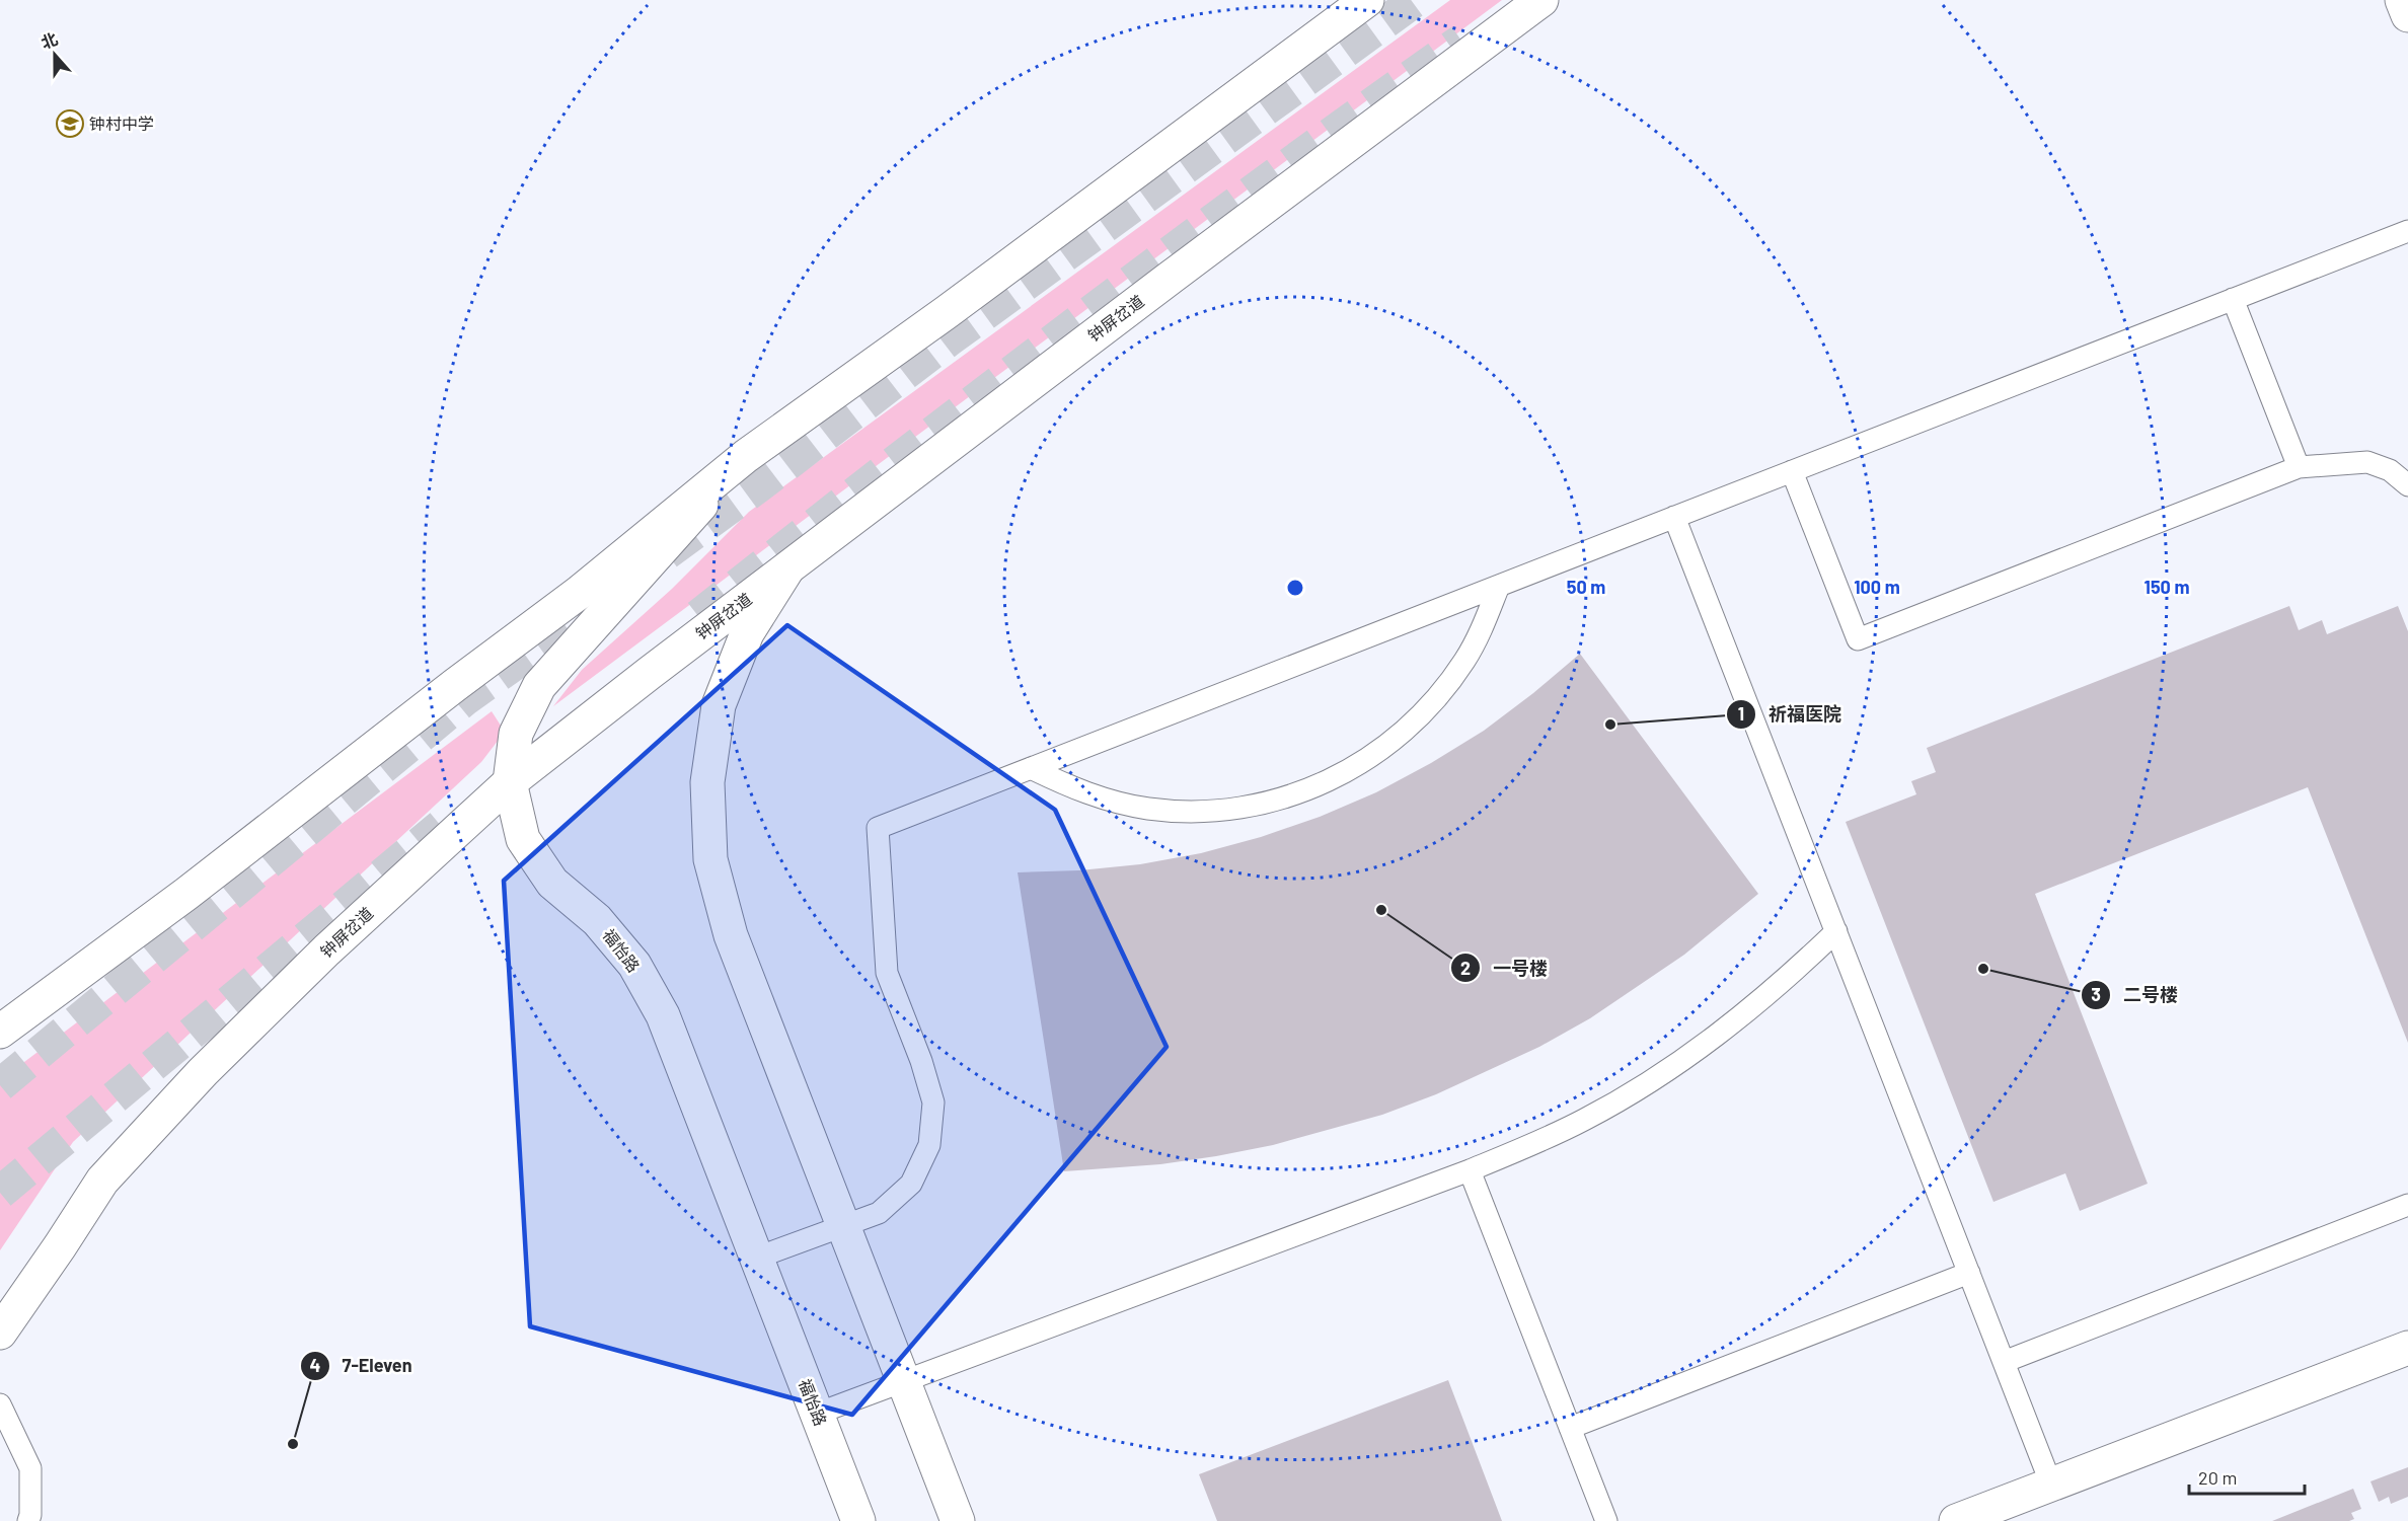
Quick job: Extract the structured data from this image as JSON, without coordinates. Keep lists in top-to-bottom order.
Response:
{
  "streets": {
    "main road": ["钟屏岔道", "福怡路"]
  },
  "crossings": [
    ["钟屏岔道", "福怡路"]
  ],
  "places": {
    "school or university": ["钟村中学"],
    "other": [
      "祈福医院",
      "一号楼",
      "二号楼",
      "7-Eleven"
    ]
  },
  "scale_bar": "20 m",
  "north": "top",
  "rings": ["50 m", "100 m", "150 m"]
}
